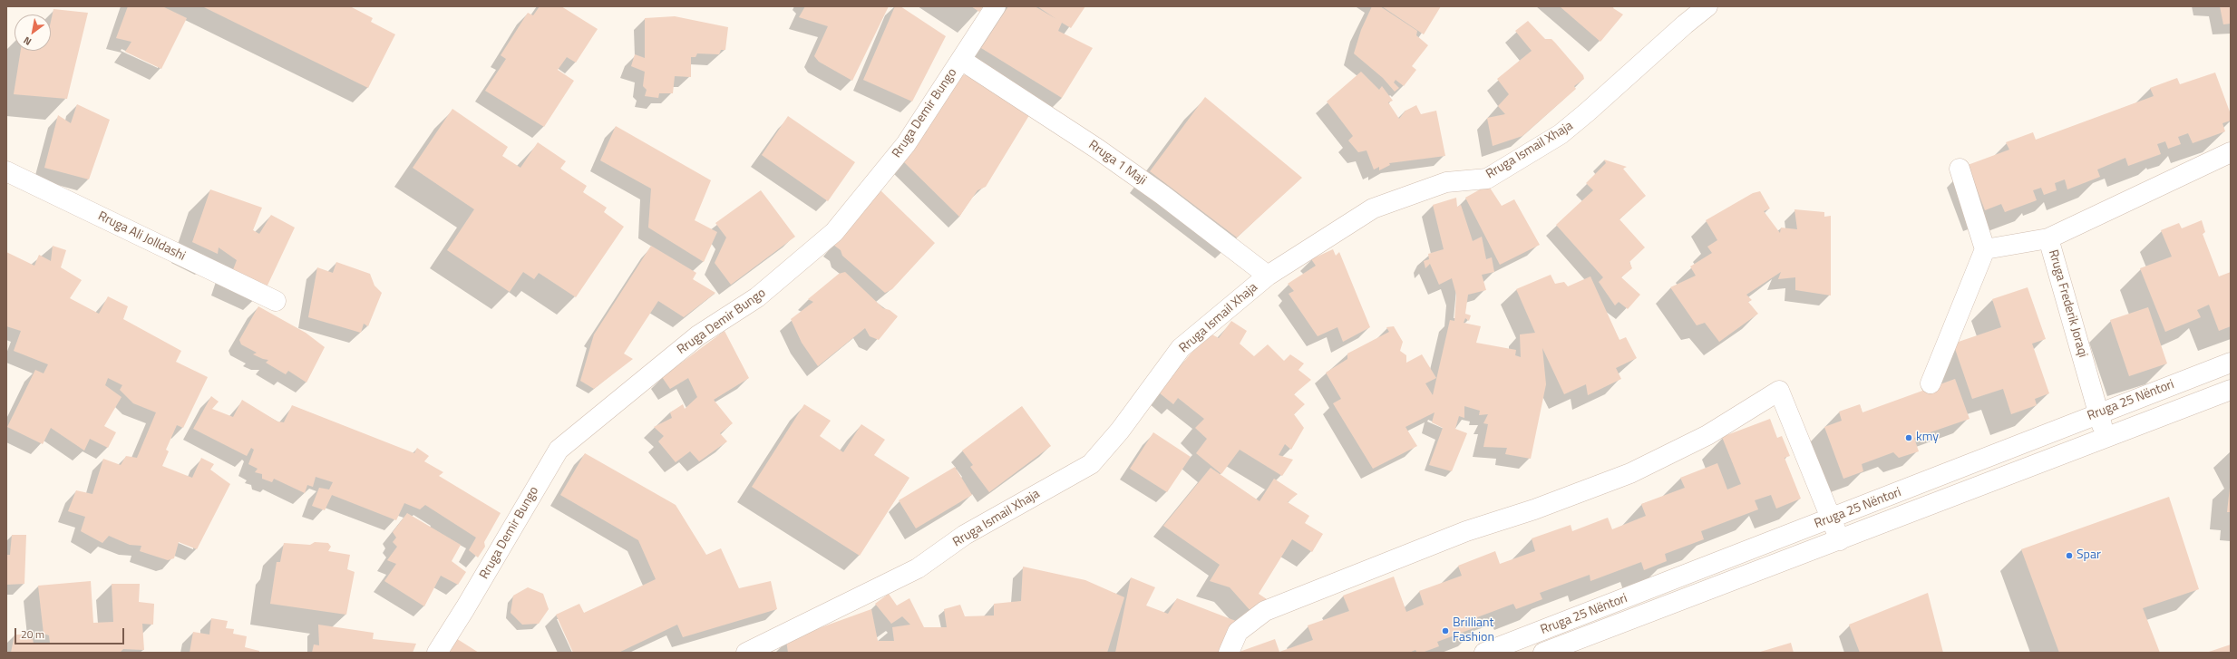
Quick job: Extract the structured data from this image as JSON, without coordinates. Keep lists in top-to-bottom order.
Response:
{
  "streets": {
    "street": [
      "Rruga Demir Bungo",
      "Rruga Ismail Xhaja",
      "Rruga 1 Maji",
      "Rruga Ali Jolldashi",
      "Rruga Frederik Joraqi",
      "Rruga 25 Nëntori"
    ]
  },
  "crossings": [
    ["Rruga Demir Bungo", "Rruga 1 Maji"],
    ["Rruga Ismail Xhaja", "Rruga 1 Maji"],
    ["Rruga Frederik Joraqi", "Rruga 25 Nëntori"]
  ],
  "places": ["kmy", "Spar", "Brilliant Fashion"],
  "scale_bar": "20 m",
  "north": "bottom left"
}
